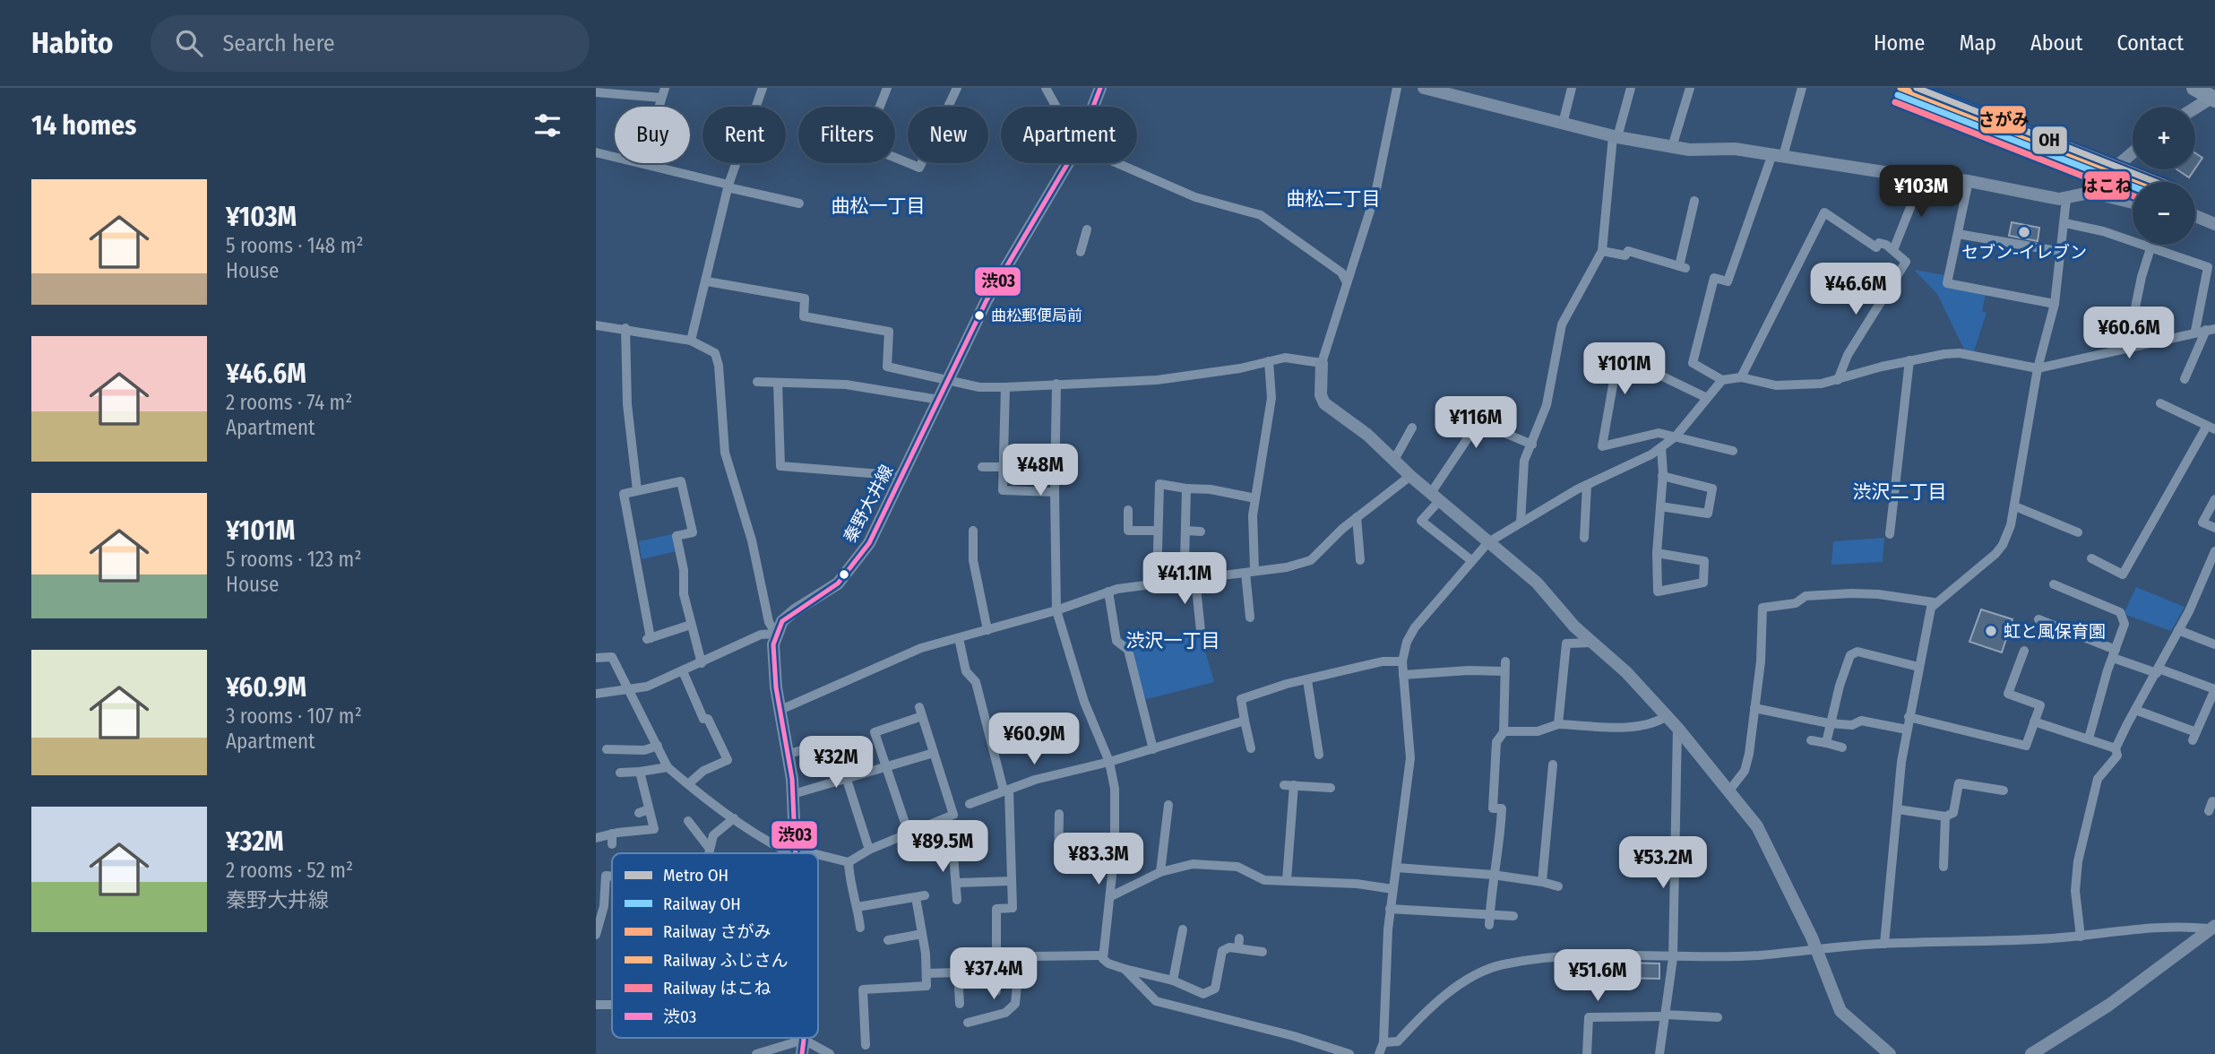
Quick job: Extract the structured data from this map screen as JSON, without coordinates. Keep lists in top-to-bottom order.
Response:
{
  "streets": {
    "street": ["秦野大井線"]
  },
  "districts": [
    "曲松二丁目",
    "曲松一丁目",
    "渋沢二丁目",
    "渋沢一丁目"
  ],
  "places": ["セブン-イレブン", "曲松郵便局前", "虹と風保育園"],
  "lines": [
    "metro line OH",
    "rail line さがみ",
    "rail line ふじさん",
    "transit line 渋03",
    "rail line OH",
    "rail line はこね"
  ],
  "legend": [
    "Metro OH",
    "Railway OH",
    "Railway さがみ",
    "Railway ふじさん",
    "Railway はこね",
    "渋03"
  ],
  "page": {
    "header": "Habito",
    "search": "Search here",
    "nav": [
      "Home",
      "Map",
      "About",
      "Contact"
    ],
    "heading": "14 homes",
    "map_buttons": ["+", "−"],
    "chip": [
      "Buy",
      "Rent",
      "Filters",
      "New",
      "Apartment"
    ],
    "list": [
      {
        "name": "¥103M",
        "note": "5 rooms · 148 m² · House"
      },
      {
        "name": "¥46.6M",
        "note": "2 rooms · 74 m² · Apartment"
      },
      {
        "name": "¥101M",
        "note": "5 rooms · 123 m² · House"
      },
      {
        "name": "¥60.9M",
        "note": "3 rooms · 107 m² · Apartment"
      },
      {
        "name": "¥32M",
        "note": "2 rooms · 52 m² · 秦野大井線"
      }
    ],
    "price": [
      "¥103M",
      "¥46.6M",
      "¥60.6M",
      "¥101M",
      "¥116M",
      "¥48M",
      "¥41.1M",
      "¥60.9M",
      "¥32M",
      "¥89.5M",
      "¥83.3M",
      "¥53.2M",
      "¥37.4M",
      "¥51.6M"
    ]
  }
}
